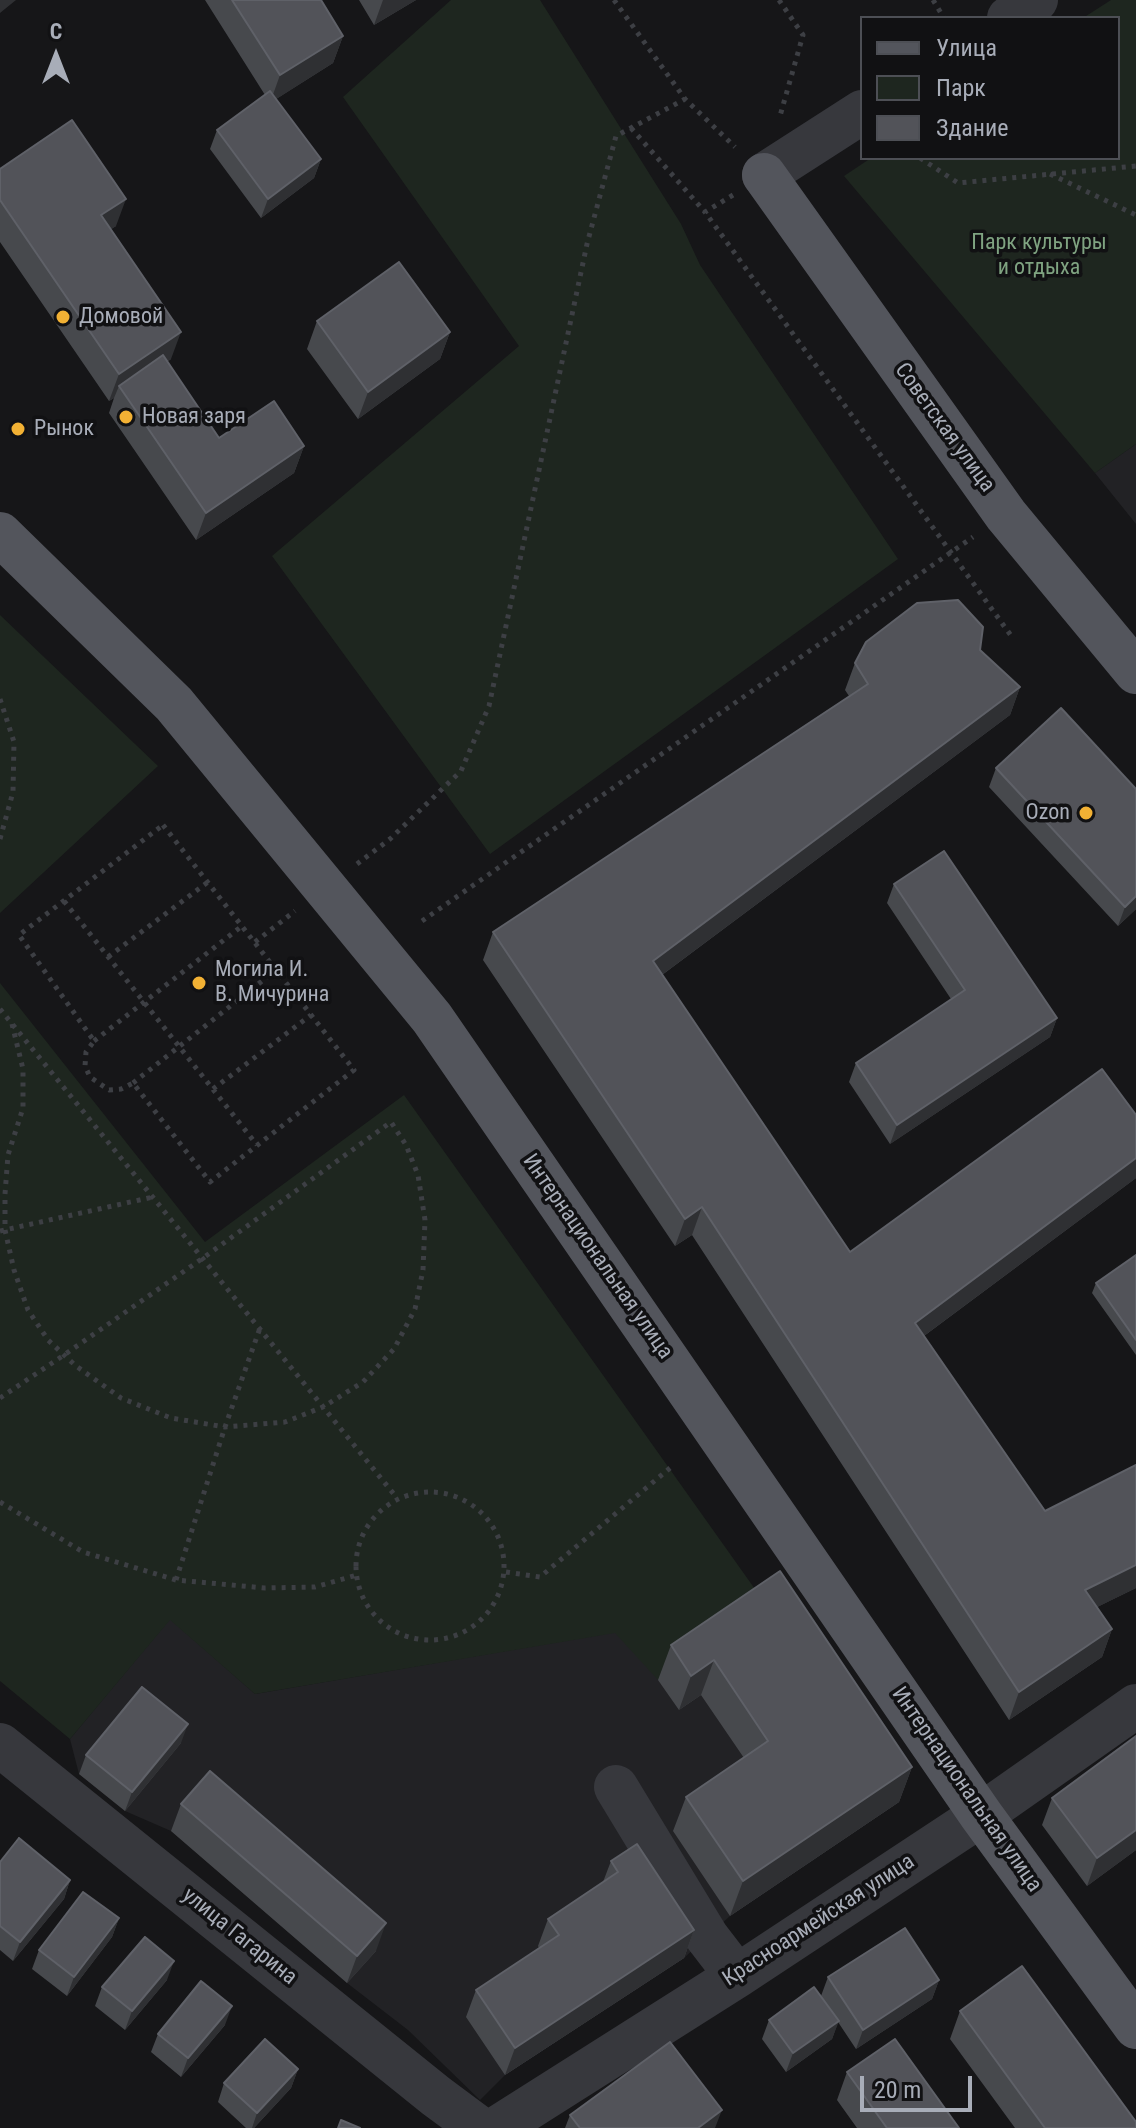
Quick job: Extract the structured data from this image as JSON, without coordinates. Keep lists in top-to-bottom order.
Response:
{
  "streets": {
    "main road": ["Советская улица", "Интернациональная улица"],
    "street": ["Красноармейская улица", "улица Гагарина"]
  },
  "crossings": [
    ["Интернациональная улица", "Красноармейская улица"]
  ],
  "parks": ["Парк культуры и отдыха"],
  "places": [
    "Домовой",
    "Новая заря",
    "Рынок",
    "Ozon",
    "Могила И. В. Мичурина"
  ],
  "legend": ["Улица", "Парк", "Здание"],
  "scale_bar": "20 m",
  "north": "top"
}
